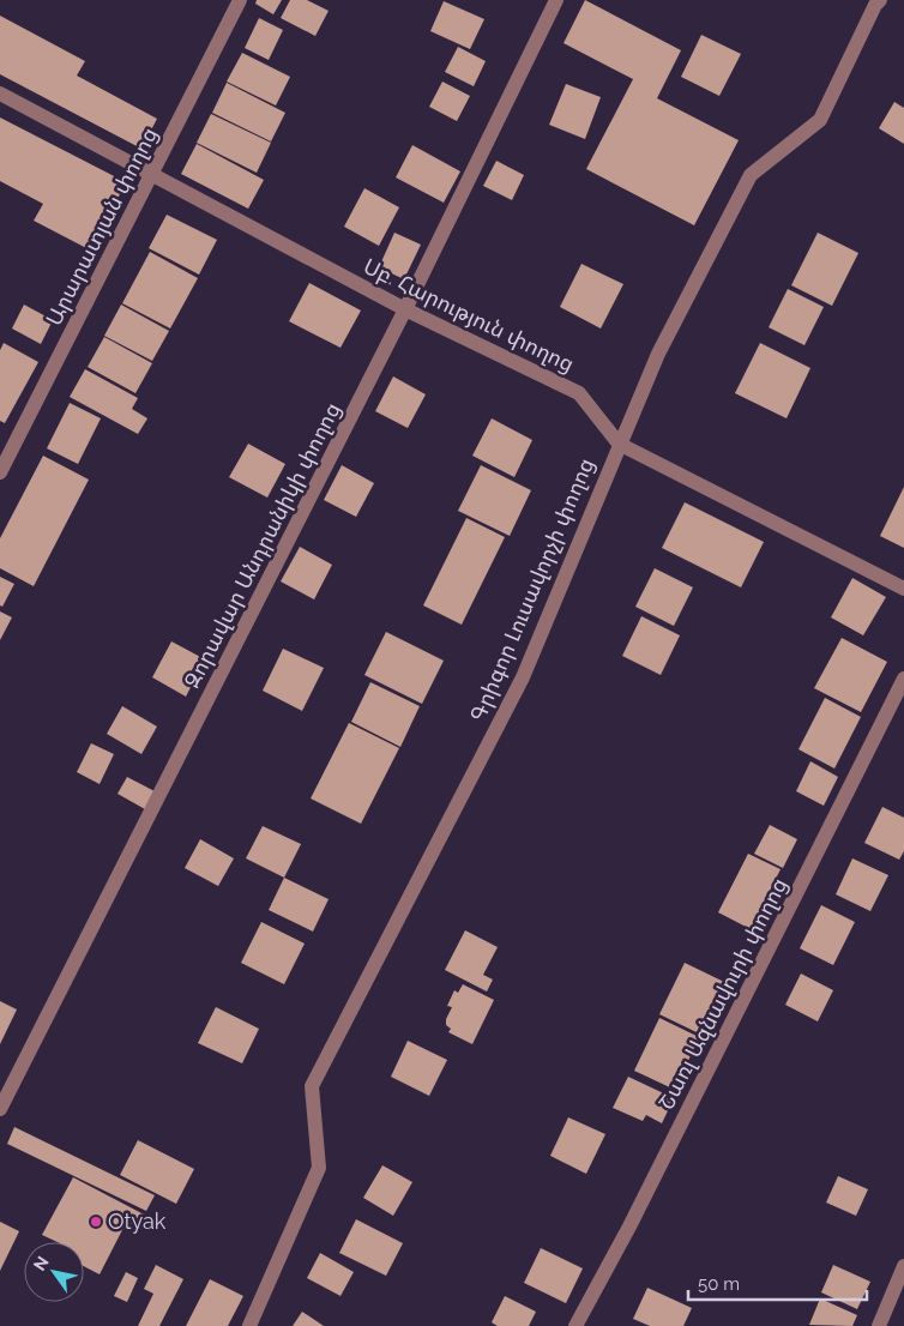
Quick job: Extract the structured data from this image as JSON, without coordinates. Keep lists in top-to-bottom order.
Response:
{
  "streets": {
    "street": [
      "Արարատյան փողոց",
      "Սբ. Հարություն փողոց",
      "Զորավար Անդրանիկի փողոց",
      "Գրիգոր Լուսավորչի փողոց",
      "Շառլ Ազնավուրի փողոց"
    ]
  },
  "crossings": [
    ["Արարատյան փողոց", "Սբ. Հարություն փողոց"],
    ["Սբ. Հարություն փողոց", "Զորավար Անդրանիկի փողոց"],
    ["Սբ. Հարություն փողոց", "Գրիգոր Լուսավորչի փողոց"]
  ],
  "places": ["Otyak"],
  "scale_bar": "50 m",
  "north": "top left"
}
